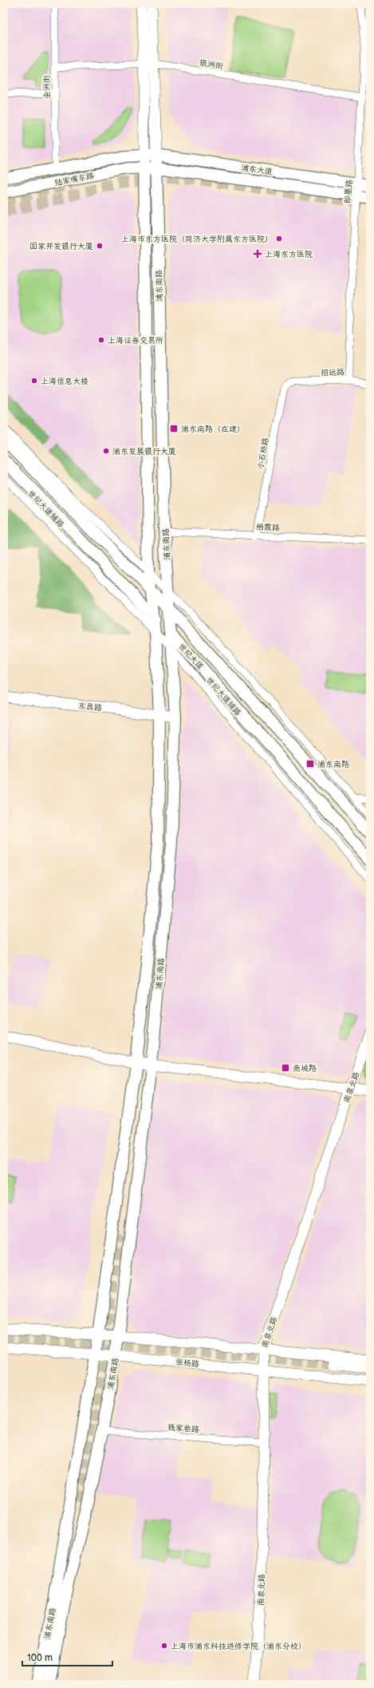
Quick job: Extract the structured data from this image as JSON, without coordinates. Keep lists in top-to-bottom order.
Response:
{
  "streets": {
    "main road": [
      "浦东大道",
      "陆家嘴东路",
      "浦东南路",
      "世纪大道"
    ],
    "street": [
      "银洲街",
      "金洲街",
      "即墨路",
      "招远路",
      "小石桥路",
      "世纪大道辅路",
      "栖霞路",
      "东昌路",
      "南泉北路",
      "张杨路",
      "钱家巷路"
    ]
  },
  "crossings": [
    ["银洲街", "金洲街"],
    ["银洲街", "即墨路"],
    ["银洲街", "浦东南路"],
    ["金洲街", "陆家嘴东路"],
    ["浦东大道", "陆家嘴东路"],
    ["浦东大道", "即墨路"],
    ["浦东大道", "浦东南路"],
    ["陆家嘴东路", "浦东南路"],
    ["即墨路", "招远路"],
    ["浦东南路", "世纪大道辅路"],
    ["浦东南路", "栖霞路"],
    ["浦东南路", "世纪大道"],
    ["浦东南路", "东昌路"],
    ["浦东南路", "张杨路"],
    ["浦东南路", "钱家巷路"],
    ["招远路", "小石桥路"],
    ["小石桥路", "栖霞路"],
    ["南泉北路", "张杨路"],
    ["南泉北路", "钱家巷路"]
  ],
  "places": {
    "other": [
      "上海市东方医院（同济大学附属东方医院）",
      "国家开发银行大厦",
      "上海证券交易所",
      "上海信息大楼",
      "浦东发展银行大厦",
      "上海市浦东科技进修学院（浦东分校）"
    ],
    "health": ["上海东方医院"],
    "transit": ["浦东南路（在建）", "浦东南路", "商城路"]
  },
  "scale_bar": "100 m"
}
